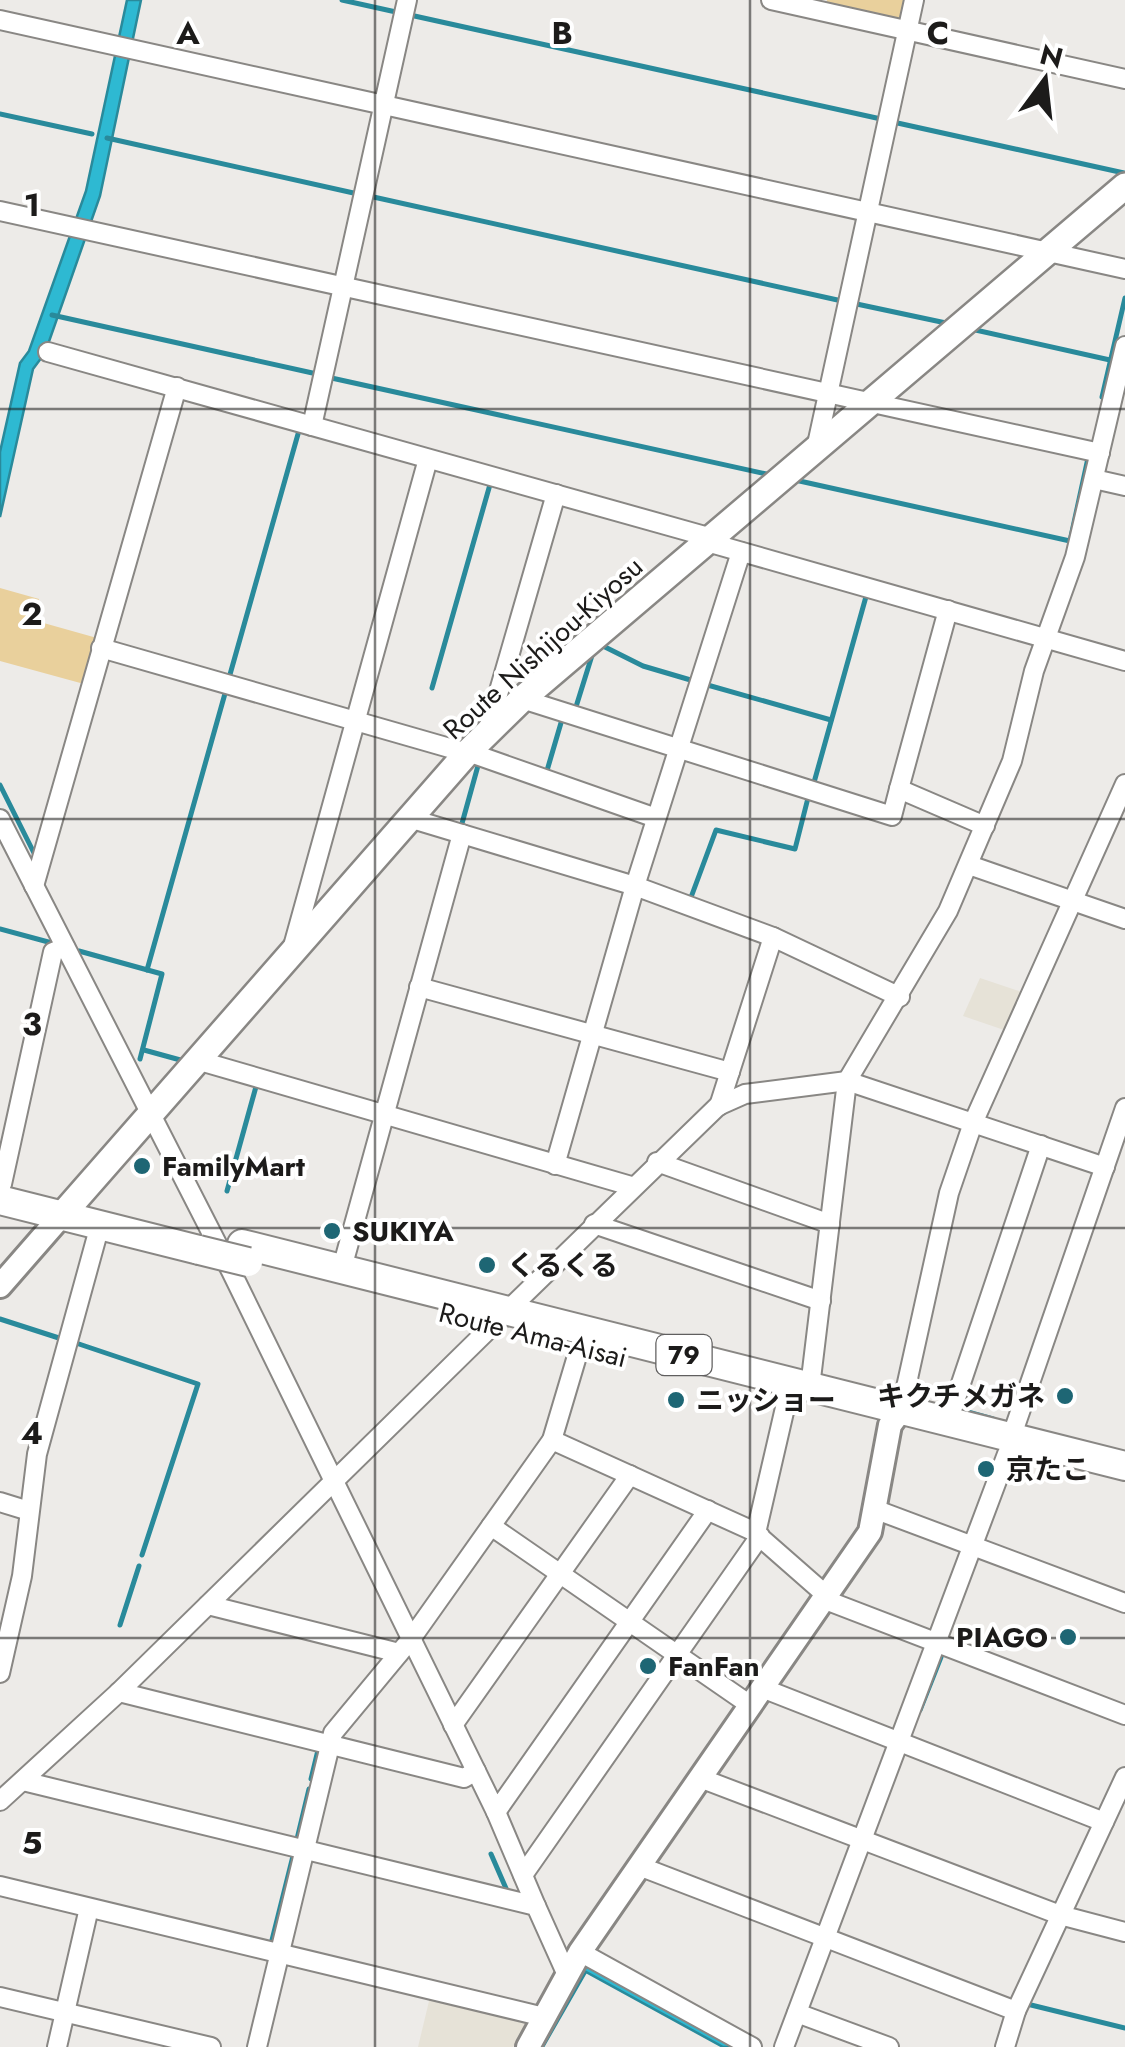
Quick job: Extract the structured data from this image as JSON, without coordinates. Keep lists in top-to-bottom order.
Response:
{
  "streets": {
    "main road": ["Route Nishijou-Kiyosu", "Route Ama-Aisai", "79"]
  },
  "crossings": [
    ["Route Nishijou-Kiyosu", "Route Ama-Aisai"]
  ],
  "places": [
    "FamilyMart",
    "SUKIYA",
    "くるくる",
    "キクチメガネ",
    "ニッショー",
    "京たこ",
    "PIAGO",
    "FanFan"
  ],
  "north": "top",
  "grid": {
    "columns": ["A", "B", "C"],
    "rows": [
      "1",
      "2",
      "3",
      "4",
      "5"
    ]
  }
}
